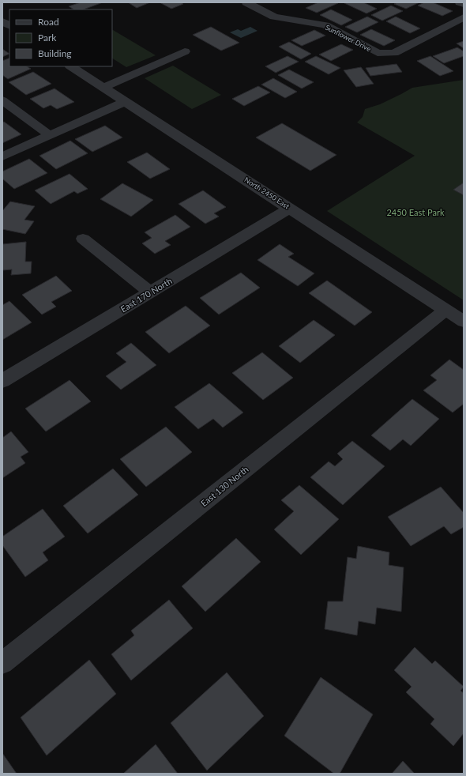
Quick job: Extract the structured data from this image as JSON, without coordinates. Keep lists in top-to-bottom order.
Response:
{
  "streets": {
    "street": [
      "Sunflower Drive",
      "North 2450 East",
      "East 170 North",
      "East 130 North"
    ]
  },
  "crossings": [
    ["North 2450 East", "East 170 North"],
    ["North 2450 East", "East 130 North"]
  ],
  "parks": ["2450 East Park"],
  "legend": ["Road", "Park", "Building"]
}
